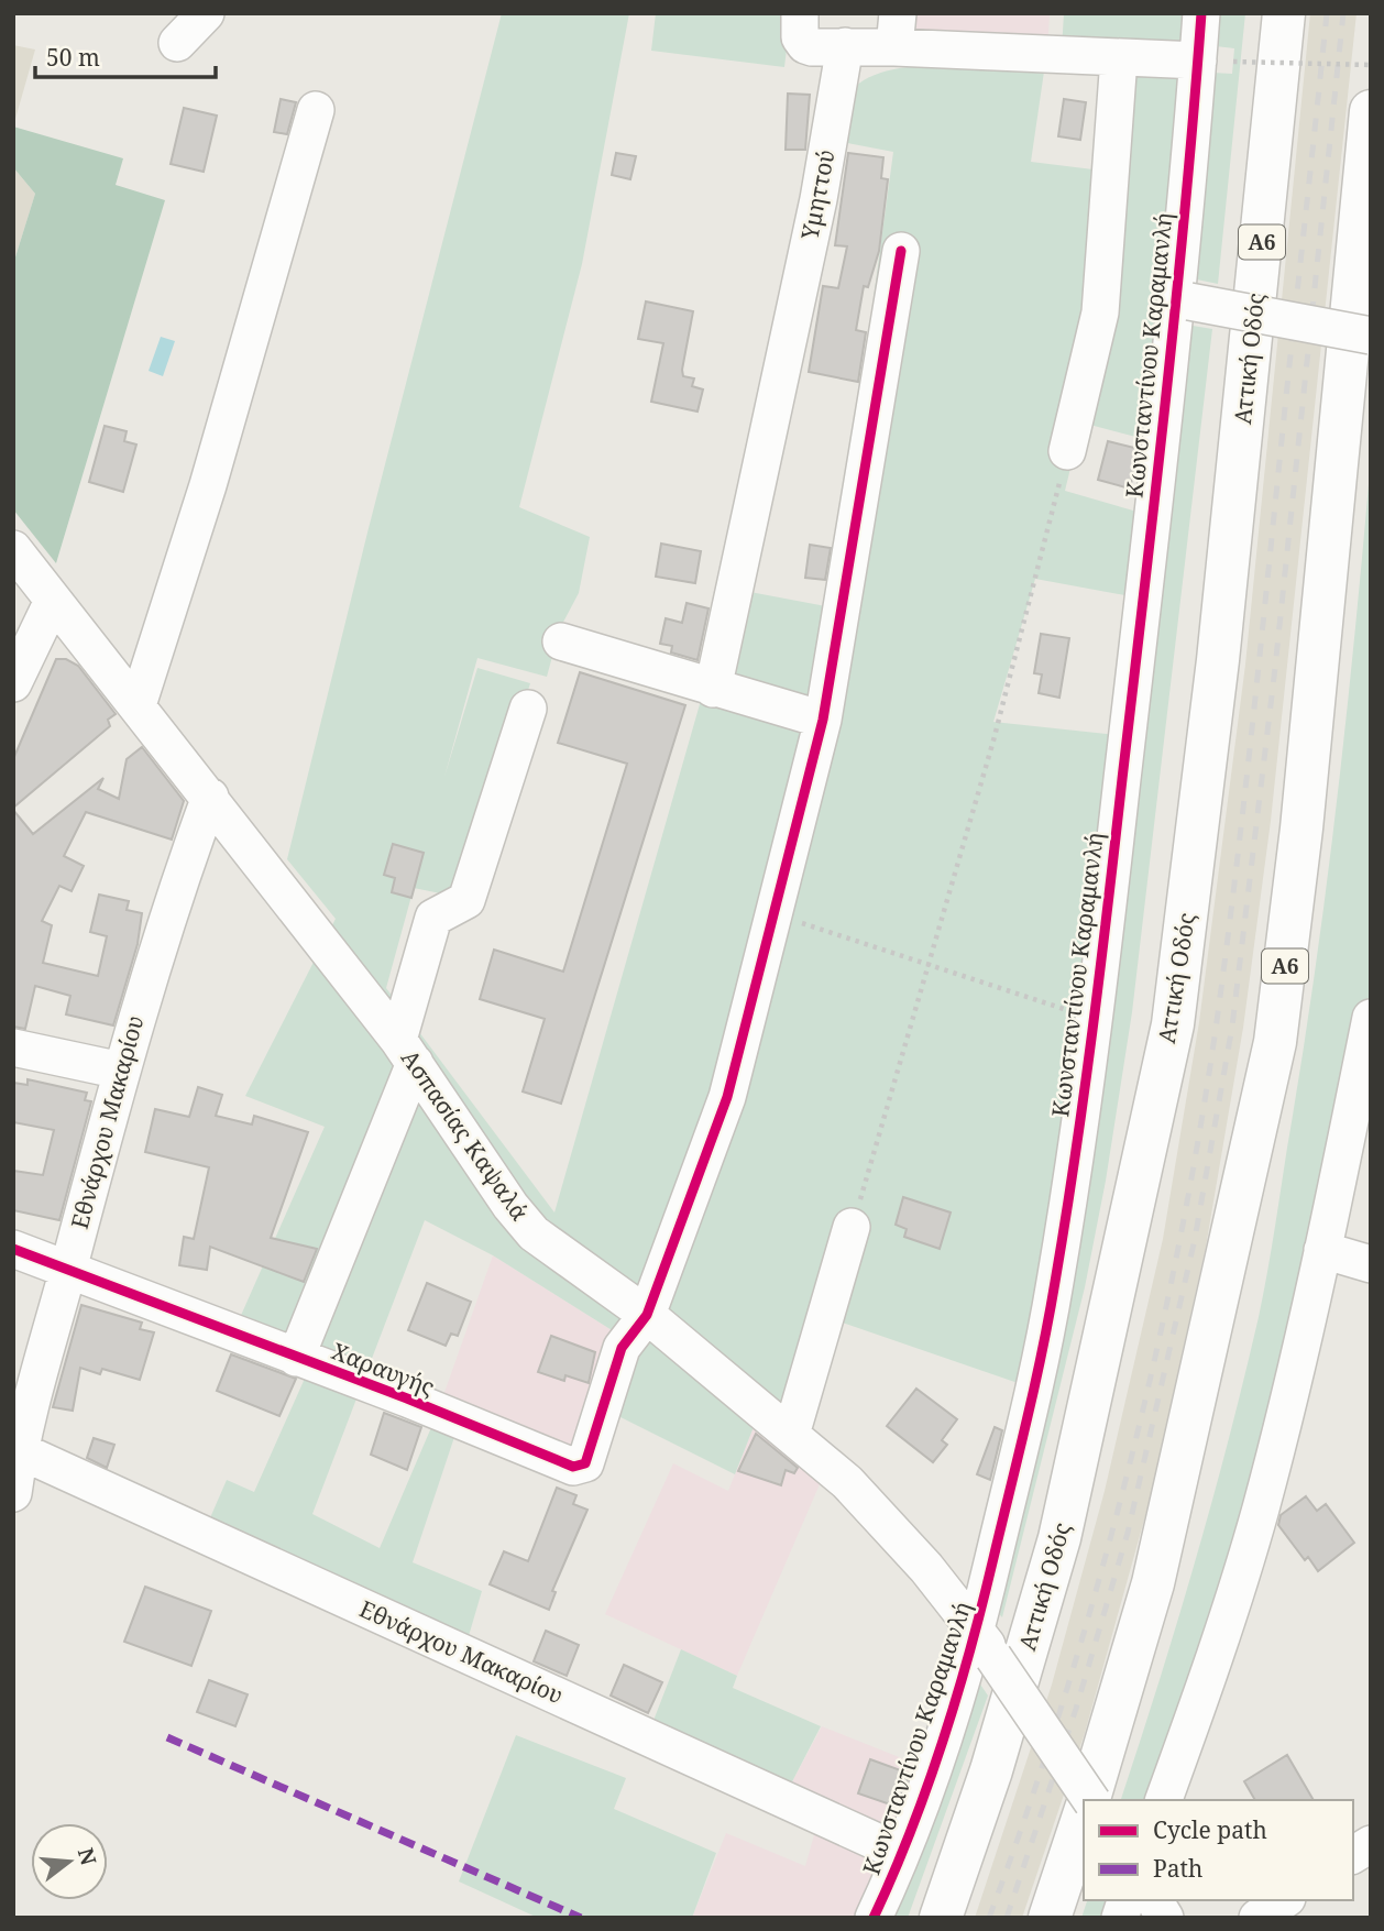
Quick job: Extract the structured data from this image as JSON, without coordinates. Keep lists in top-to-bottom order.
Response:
{
  "streets": {
    "highway": ["Α6", "Αττική Οδός"],
    "street": [
      "Υμηττού",
      "Κωνσταντίνου Καραμανλή",
      "Εθνάρχου Μακαρίου",
      "Ασπασίας Καψαλά",
      "Χαραυγής"
    ]
  },
  "crossings": [
    ["Κωνσταντίνου Καραμανλή", "Εθνάρχου Μακαρίου"],
    ["Κωνσταντίνου Καραμανλή", "Ασπασίας Καψαλά"],
    ["Εθνάρχου Μακαρίου", "Ασπασίας Καψαλά"],
    ["Εθνάρχου Μακαρίου", "Χαραυγής"],
    ["Ασπασίας Καψαλά", "Χαραυγής"]
  ],
  "legend": ["Cycle path", "Path"],
  "scale_bar": "50 m",
  "north": "right"
}
